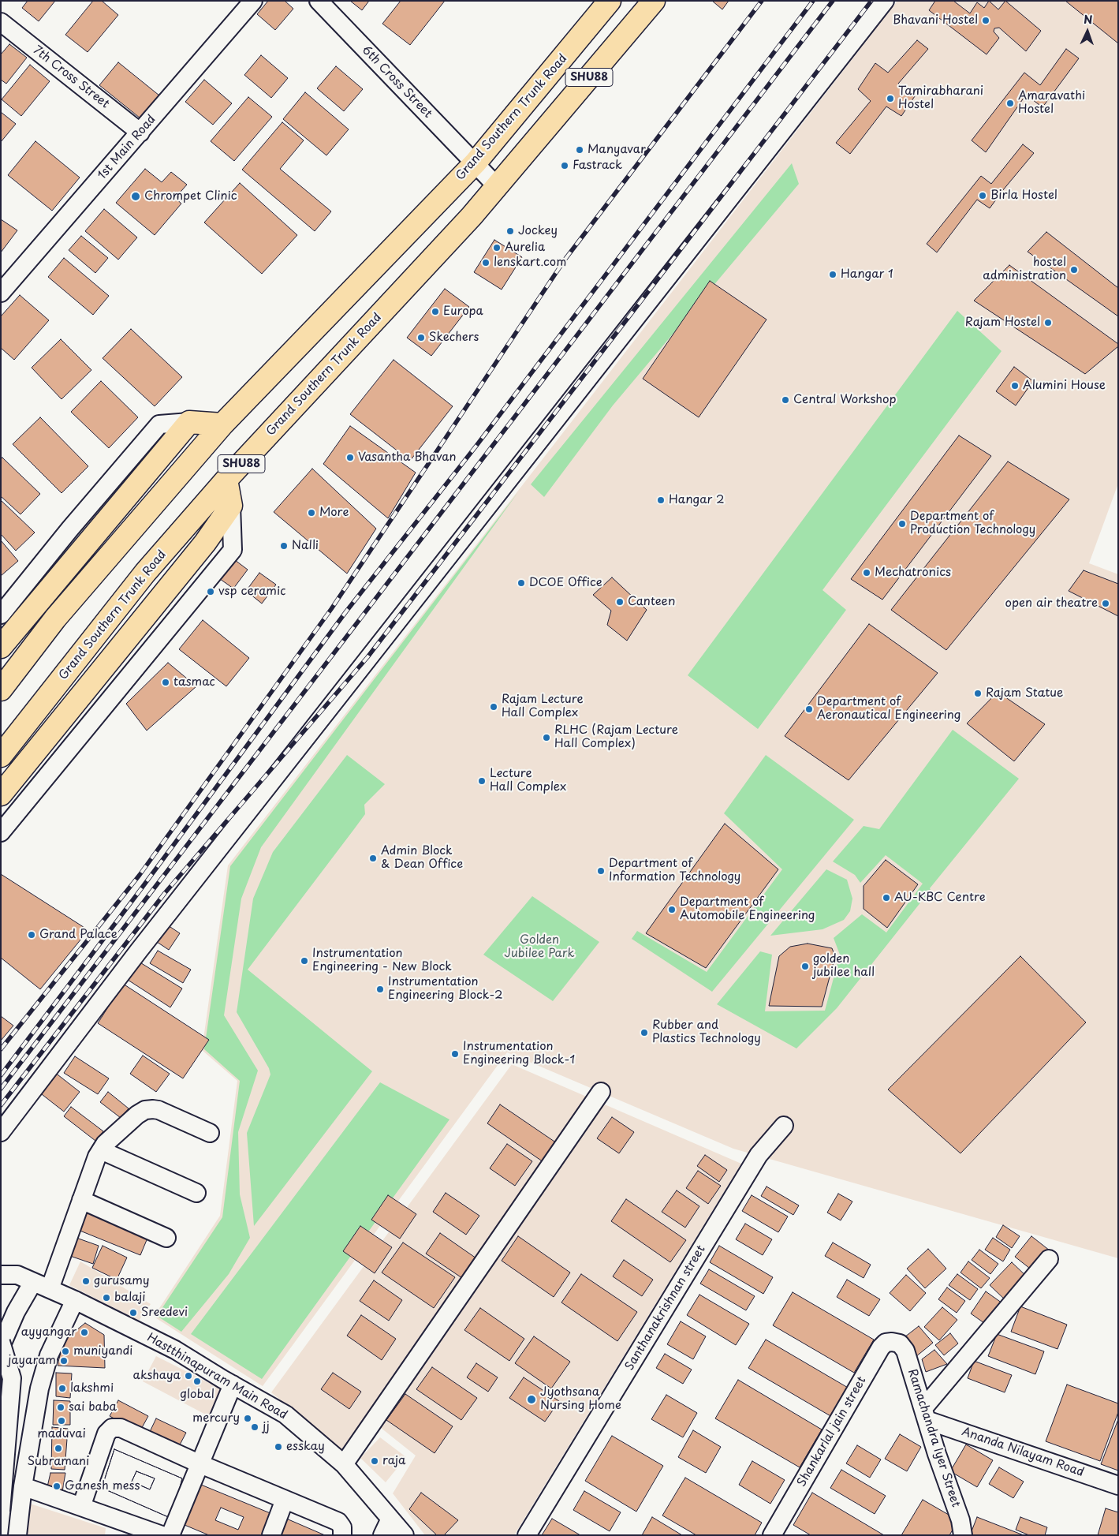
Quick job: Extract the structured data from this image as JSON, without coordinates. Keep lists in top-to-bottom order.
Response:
{
  "streets": {
    "main road": ["SHU88", "Grand Southern Trunk Road"],
    "street": [
      "7th Cross Street",
      "6th Cross Street",
      "1st Main Road",
      "Santhanakrishnan street",
      "Hastthinapuram Main Road",
      "Shankarlal jain street",
      "Ramachandra Iyer Street",
      "Ananda Nilayam Road"
    ]
  },
  "crossings": [
    ["7th Cross Street", "1st Main Road"],
    ["6th Cross Street", "Grand Southern Trunk Road"],
    ["Shankarlal jain street", "Ramachandra Iyer Street"],
    ["Ramachandra Iyer Street", "Ananda Nilayam Road"]
  ],
  "parks": ["Golden Jubilee Park"],
  "places": [
    "Bhavani Hostel",
    "Tamirabharani Hostel",
    "Amaravathi Hostel",
    "Manyavar",
    "Fastrack",
    "Birla Hostel",
    "Chrompet Clinic",
    "Jockey",
    "Aurelia",
    "lenskart.com",
    "hostel administration",
    "Hangar 1",
    "Europa",
    "Rajam Hostel",
    "Skechers",
    "Alumini House",
    "Central Workshop",
    "Vasantha Bhavan",
    "Hangar 2",
    "More",
    "Department of Production Technology",
    "Nalli",
    "Mechatronics",
    "DCOE Office",
    "vsp ceramic",
    "Canteen",
    "open air theatre",
    "tasmac",
    "Rajam Statue",
    "Rajam Lecture Hall Complex",
    "Department of Aeronautical Engineering",
    "RLHC (Rajam Lecture Hall Complex)",
    "Lecture Hall Complex",
    "Admin Block & Dean Office",
    "Department of Information Technology",
    "AU-KBC Centre",
    "Department of Automobile Engineering",
    "Grand Palace",
    "Instrumentation Engineering - New Block",
    "golden jubilee hall",
    "Instrumentation Engineering Block-2",
    "Rubber and Plastics Technology",
    "Instrumentation Engineering Block-1",
    "gurusamy",
    "balaji",
    "Sreedevi",
    "ayyangar",
    "muniyandi",
    "jayaram",
    "akshaya",
    "global",
    "lakshmi",
    "Jyothsana Nursing Home",
    "sai baba",
    "mercury",
    "maduvai",
    "jj",
    "esskay",
    "Subramani",
    "raja",
    "Ganesh mess"
  ],
  "north": "top"
}
